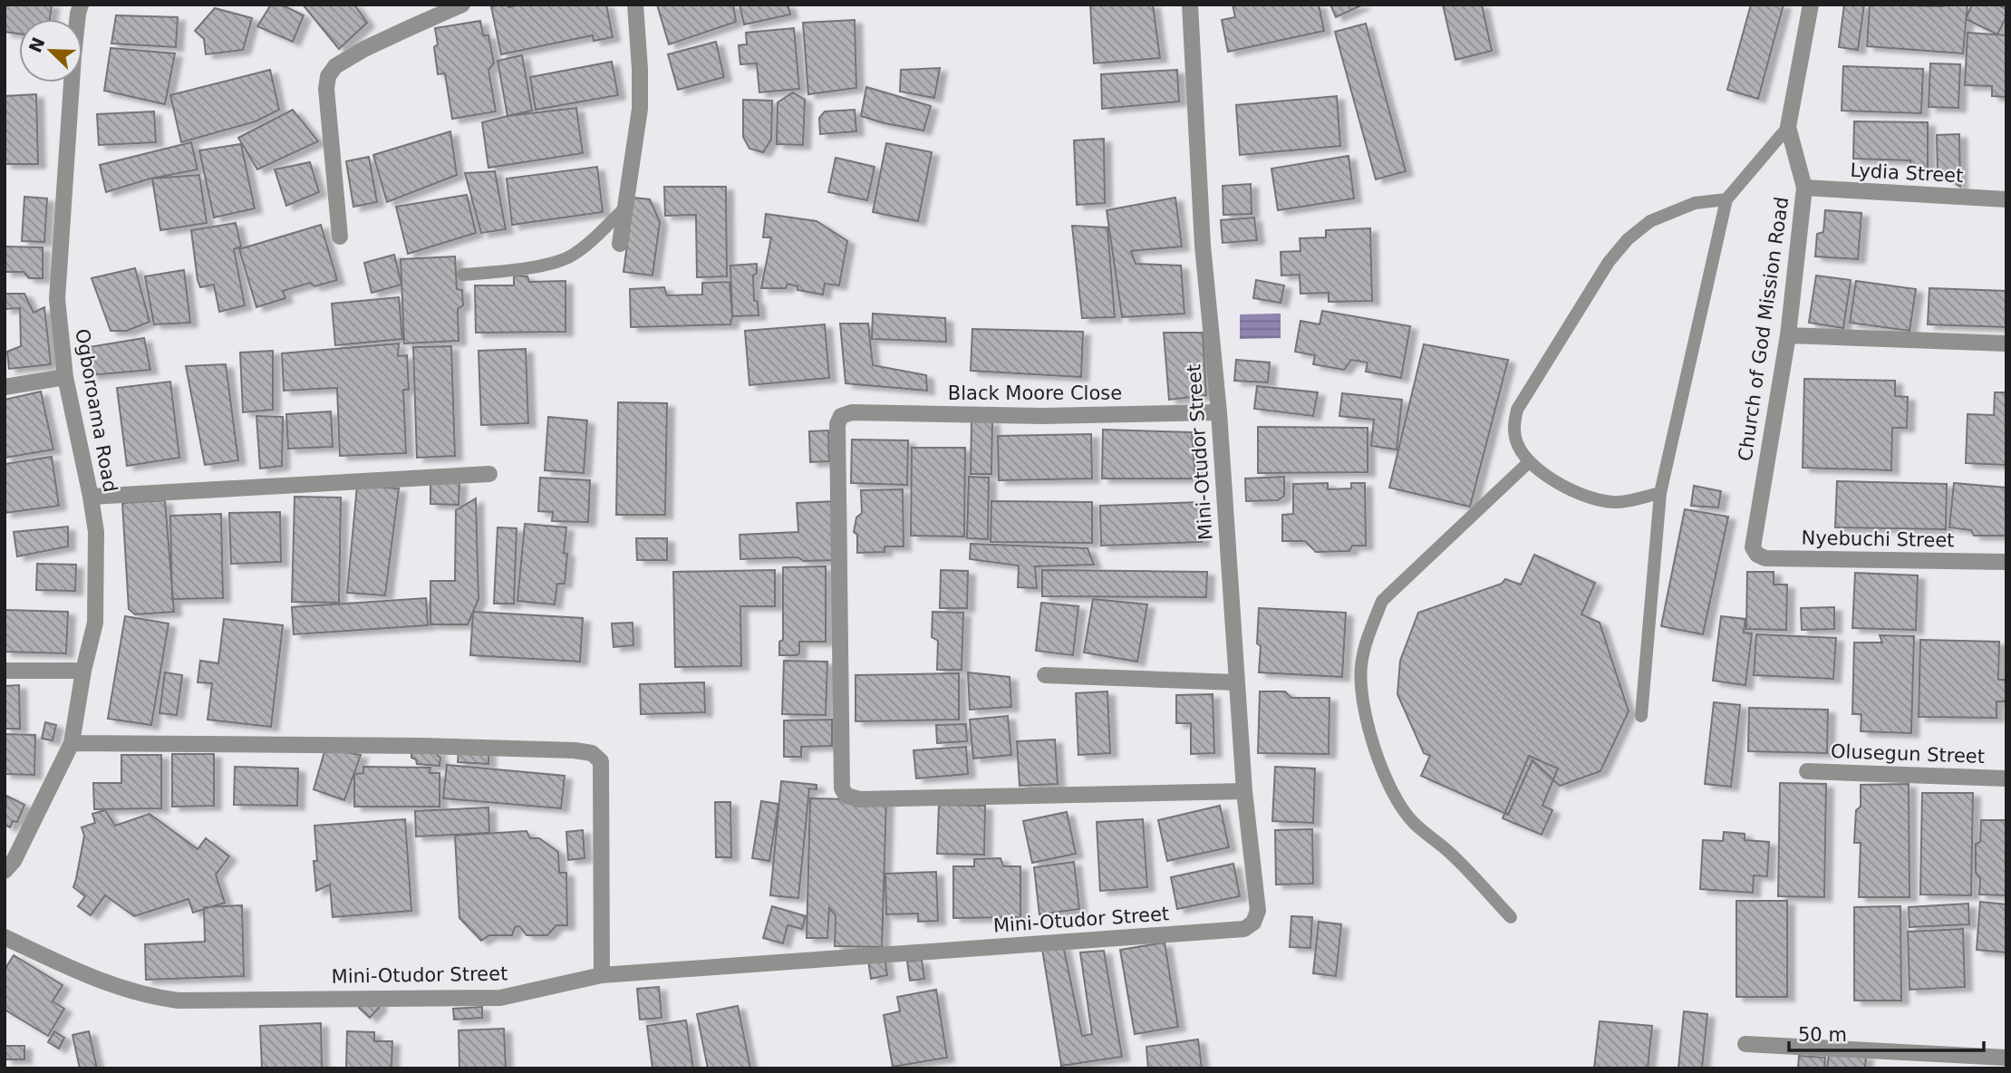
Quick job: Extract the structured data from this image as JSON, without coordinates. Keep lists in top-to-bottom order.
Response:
{
  "streets": {
    "street": [
      "Lydia Street",
      "Church of God Mission Road",
      "Black Moore Close",
      "Ogboroama Road",
      "Mini-Otudor Street",
      "Nyebuchi Street",
      "Olusegun Street"
    ]
  },
  "crossings": [
    ["Lydia Street", "Church of God Mission Road"],
    ["Church of God Mission Road", "Nyebuchi Street"],
    ["Black Moore Close", "Mini-Otudor Street"]
  ],
  "scale_bar": "50 m",
  "north": "top left"
}
